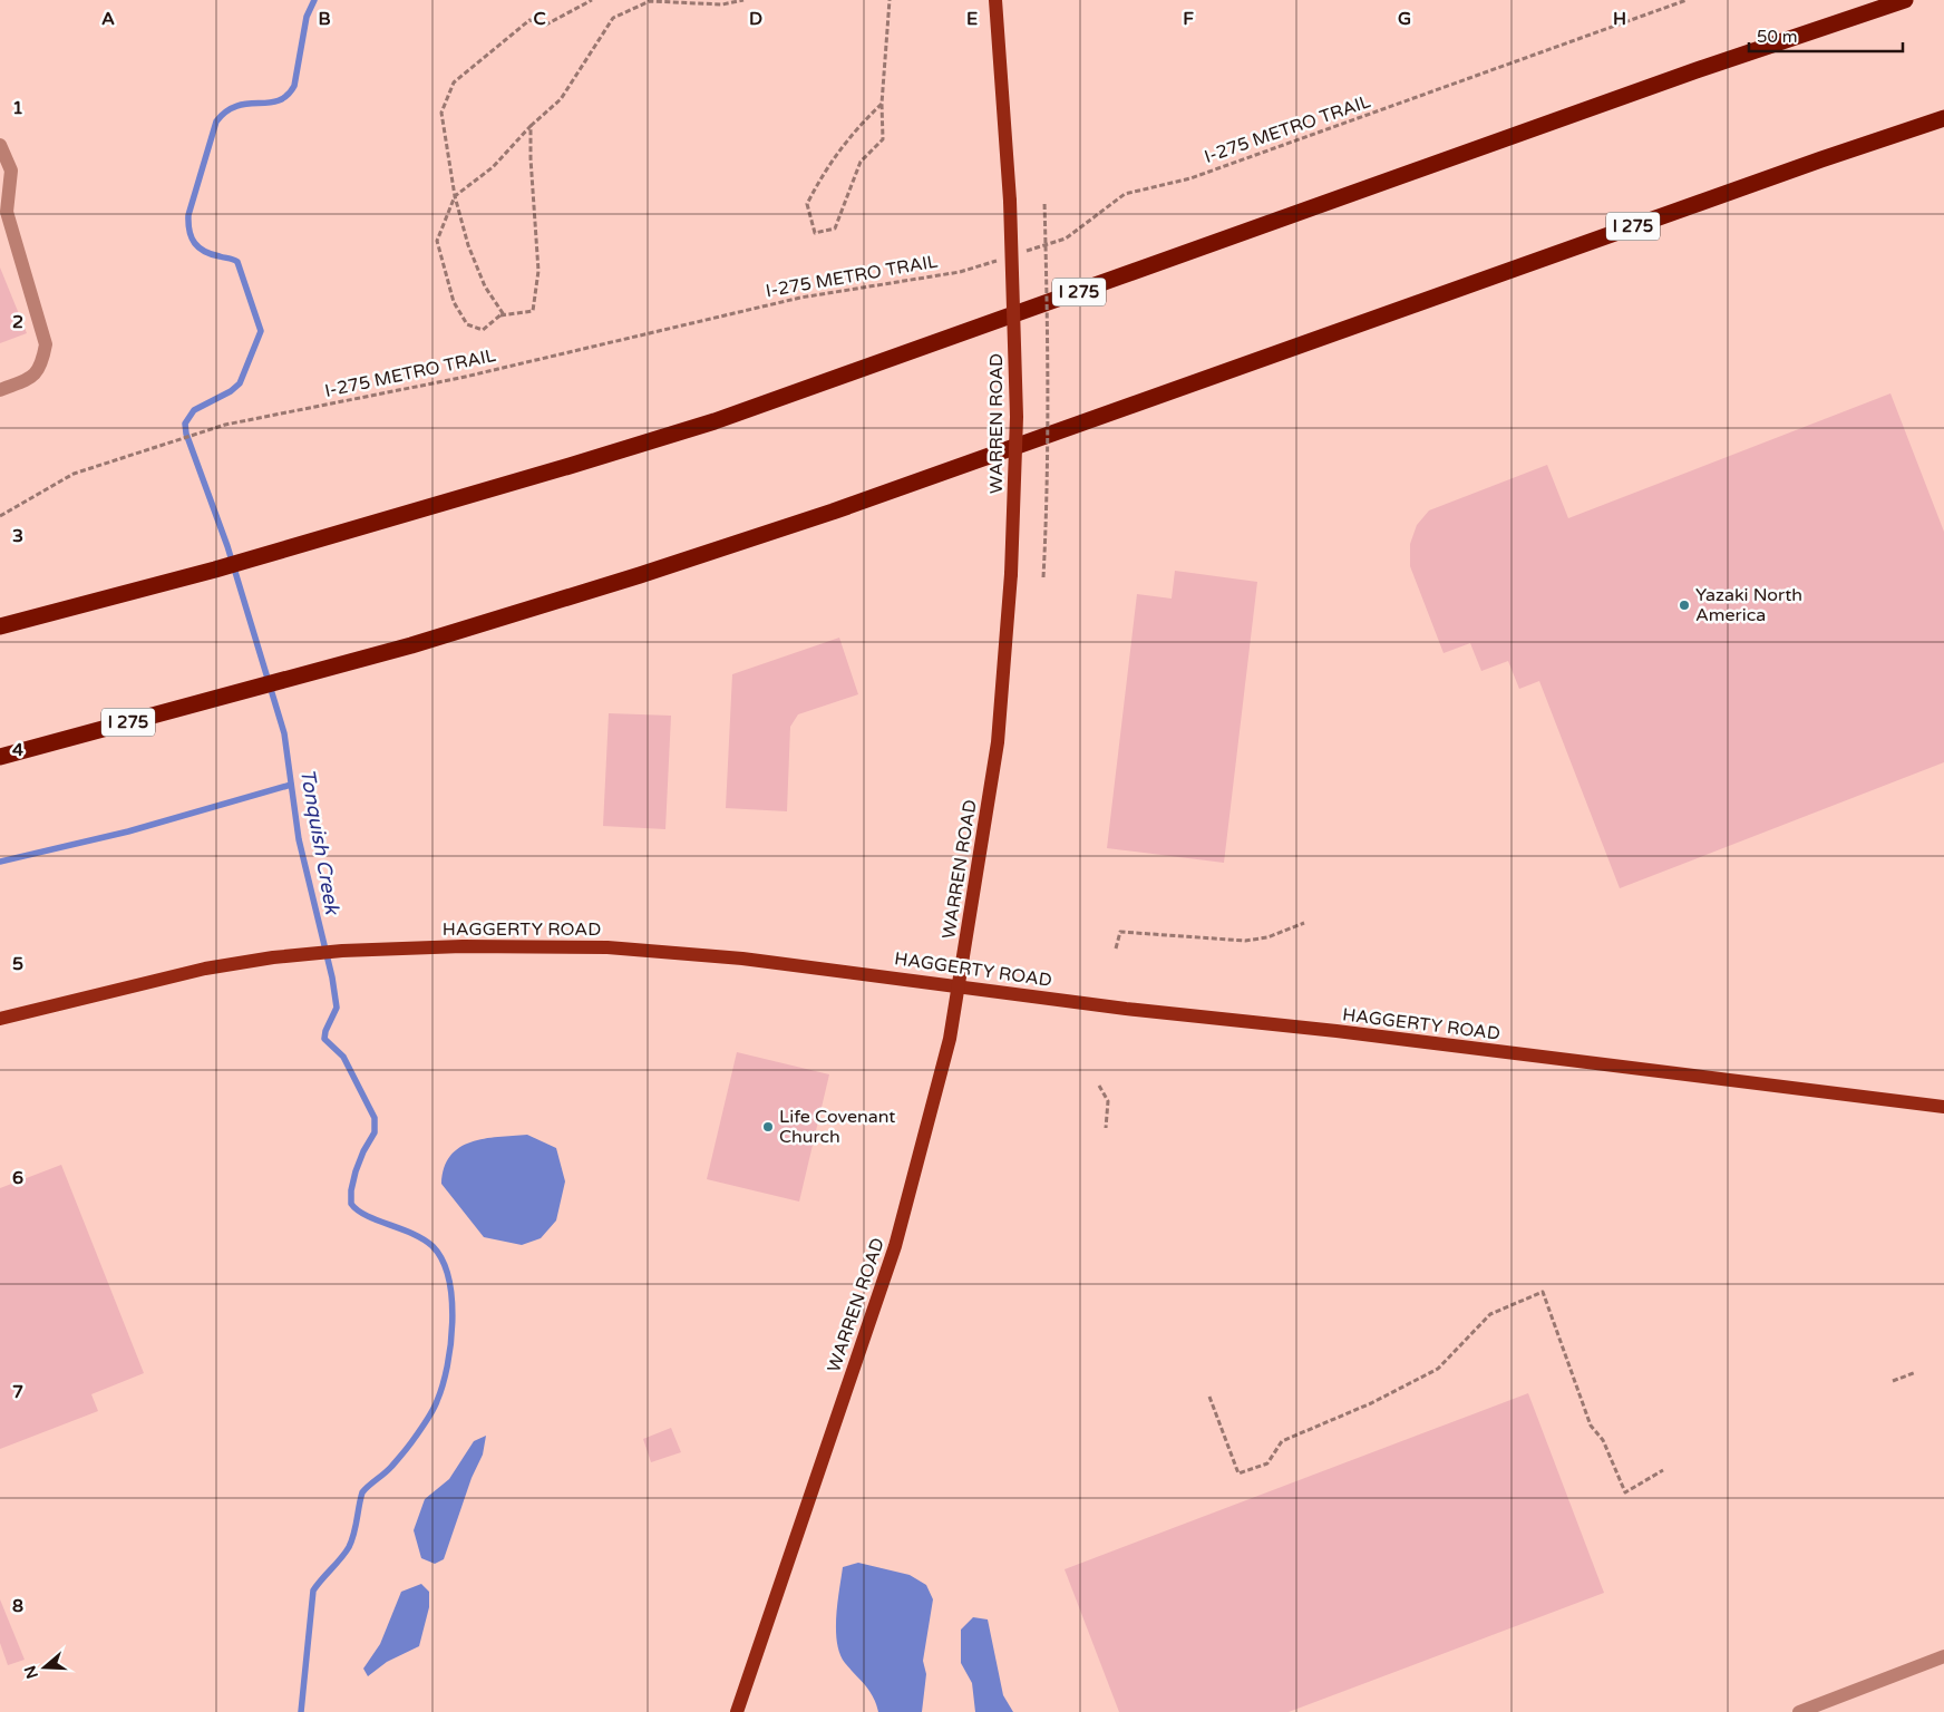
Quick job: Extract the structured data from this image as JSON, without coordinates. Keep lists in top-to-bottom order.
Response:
{
  "streets": {
    "highway": ["I 275"],
    "main road": ["WARREN ROAD", "HAGGERTY ROAD"],
    "path": ["I-275 METRO TRAIL"]
  },
  "crossings": [
    ["WARREN ROAD", "HAGGERTY ROAD"]
  ],
  "water": ["Tonquish Creek"],
  "places": ["Yazaki North America", "Life Covenant Church"],
  "scale_bar": "50 m",
  "north": "left",
  "grid": {
    "columns": [
      "A",
      "B",
      "C",
      "D",
      "E",
      "F",
      "G",
      "H"
    ],
    "rows": [
      "1",
      "2",
      "3",
      "4",
      "5",
      "6",
      "7",
      "8"
    ]
  }
}
